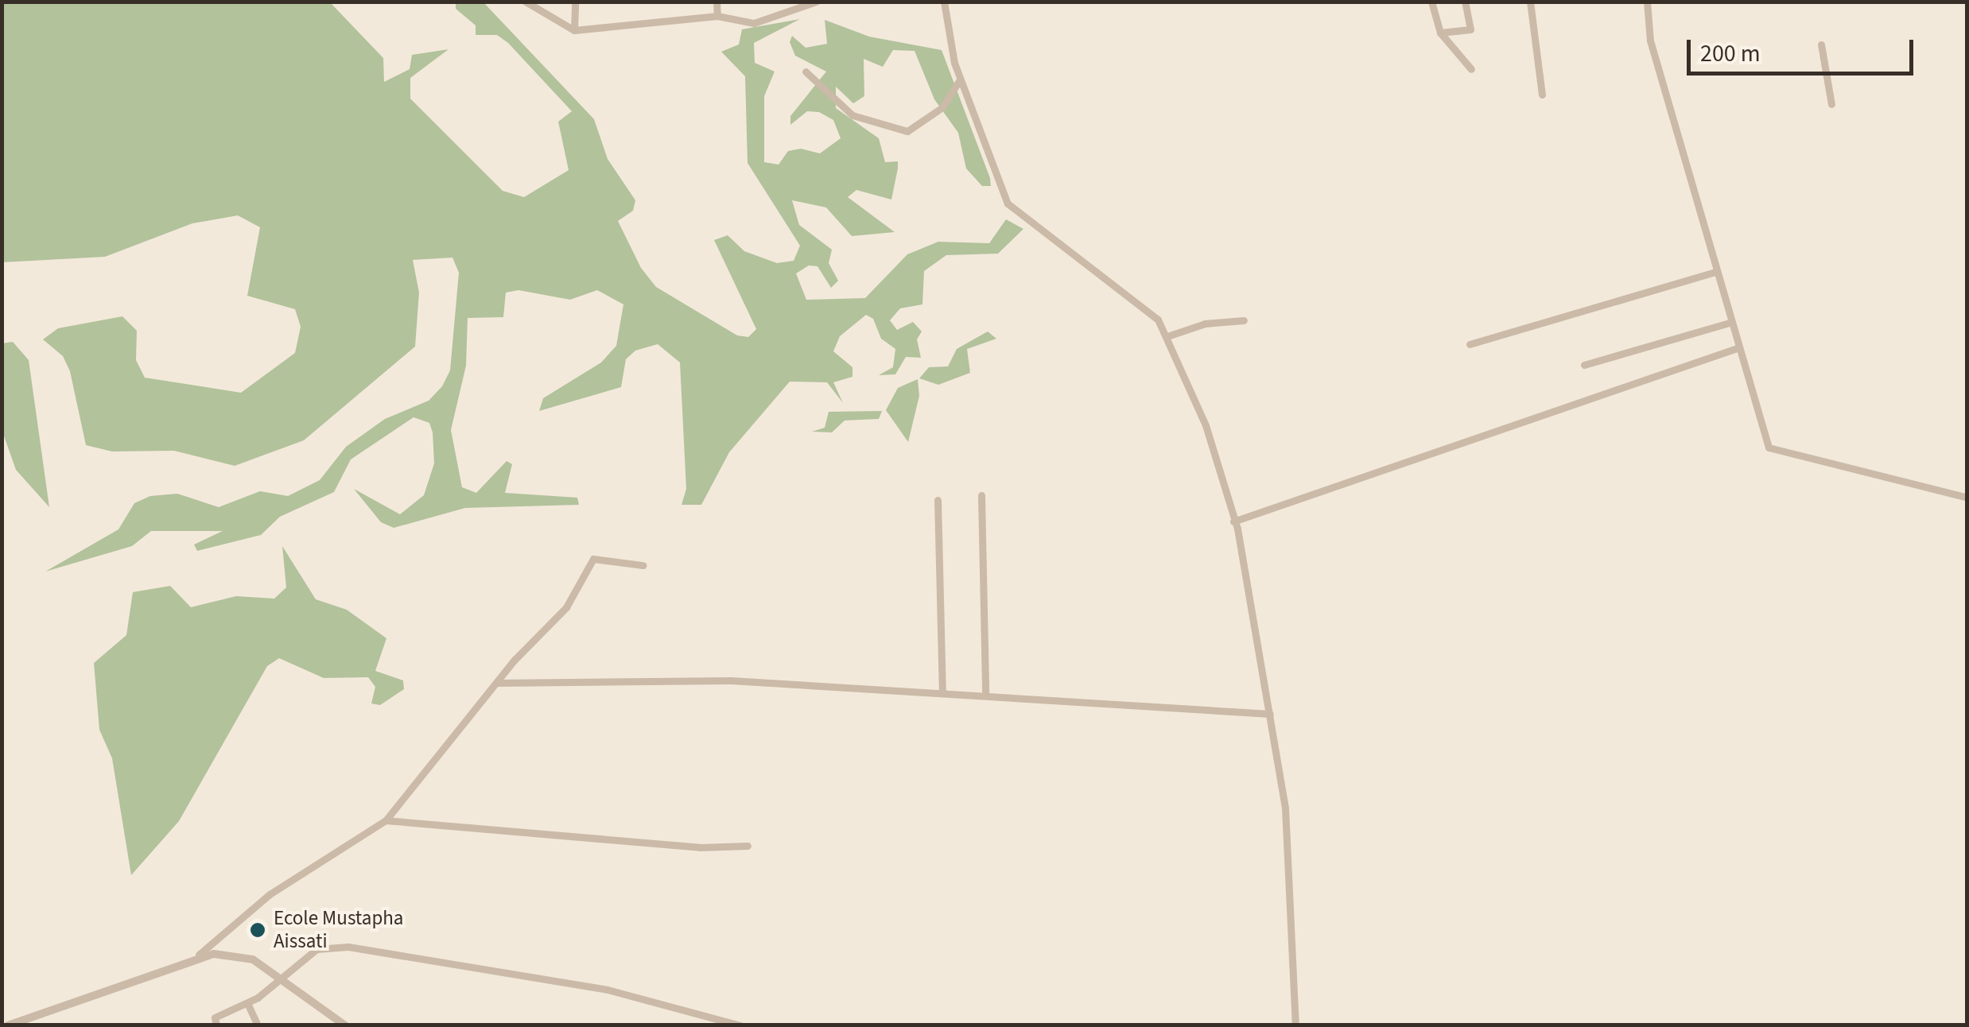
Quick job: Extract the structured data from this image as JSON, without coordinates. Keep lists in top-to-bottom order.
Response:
{
  "places": ["Ecole Mustapha Aissati"],
  "scale_bar": "200 m"
}
